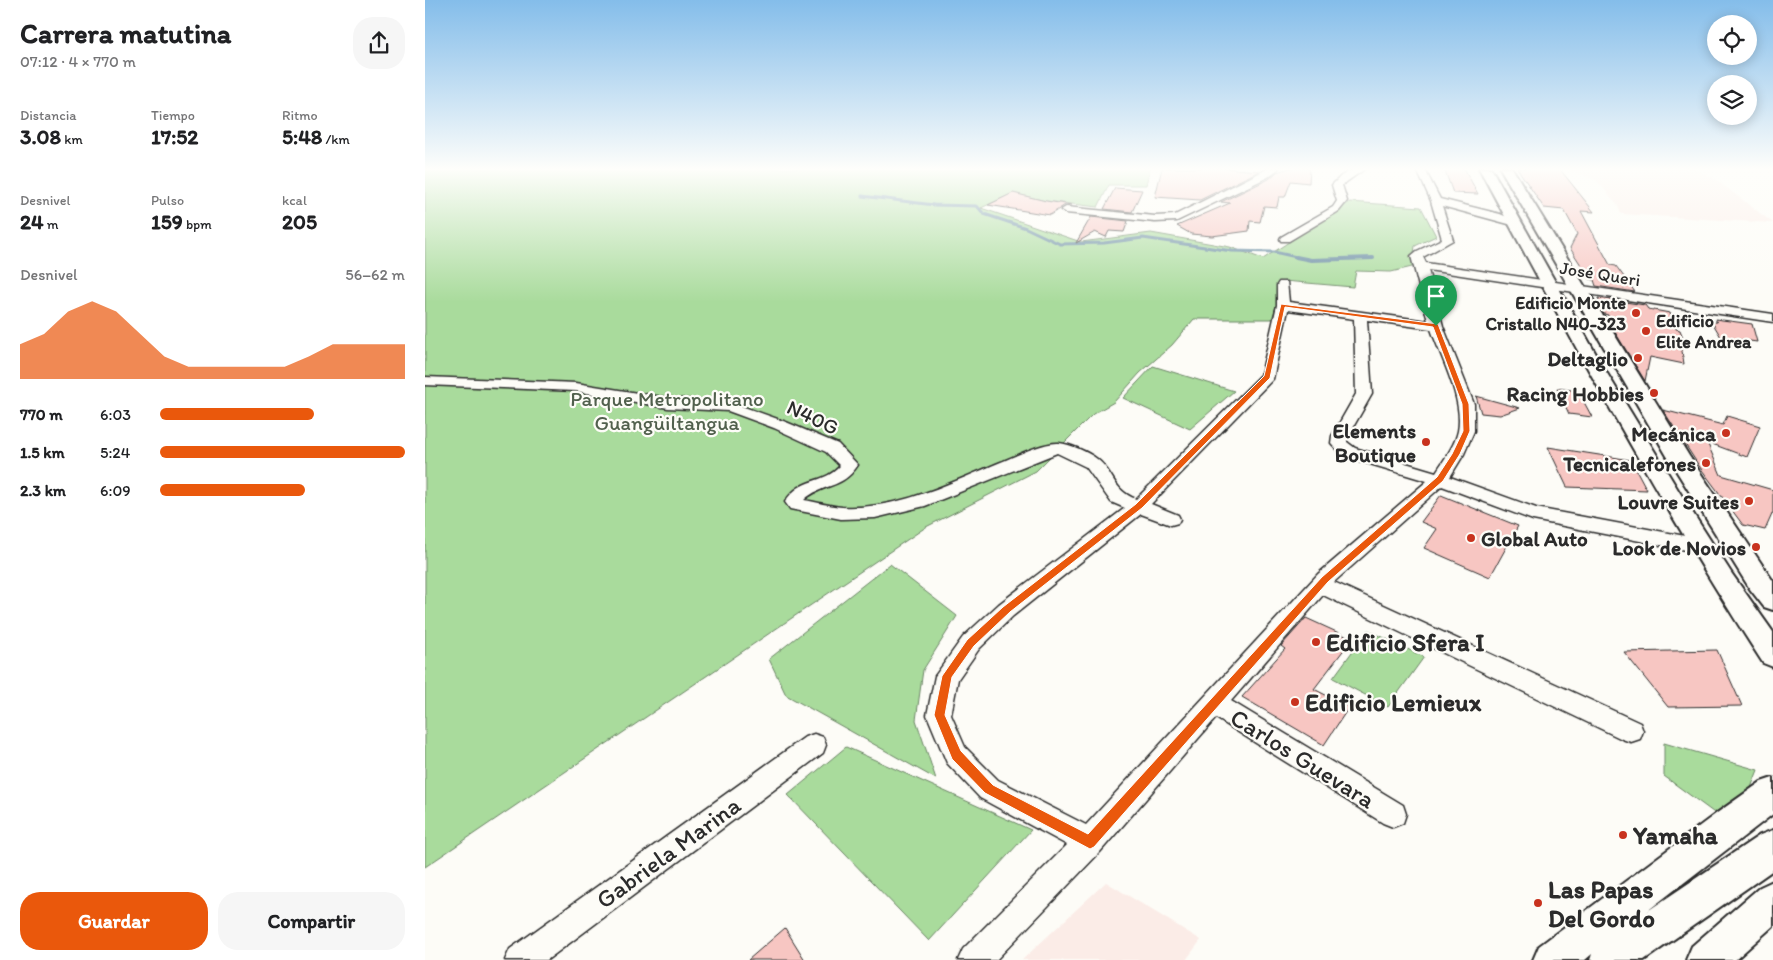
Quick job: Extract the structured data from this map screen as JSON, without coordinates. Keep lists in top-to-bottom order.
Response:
{
  "streets": {
    "street": [
      "José Queri",
      "N40G",
      "Carlos Guevara",
      "Gabriela Marina"
    ]
  },
  "parks": ["Parque Metropolitano Guangüiltangua"],
  "places": [
    "Edificio Monte Cristallo N40-323",
    "Edificio Elite Andrea",
    "Deltaglio",
    "Racing Hobbies",
    "Mecánica",
    "Elements Boutique",
    "Tecnicalefones",
    "Louvre Suites",
    "Global Auto",
    "Look de Novios",
    "Edificio Sfera I",
    "Edificio Lemieux",
    "Yamaha",
    "Las Papas Del Gordo"
  ],
  "page": {
    "heading": ["Carrera matutina", "07:12 · 4 × 770 m"],
    "stats": [
      ["Distancia", "3.08 km"],
      ["Tiempo", "17:52"],
      ["Ritmo", "5:48 /km"],
      ["Desnivel", "24 m"],
      ["Pulso", "159 bpm"],
      ["kcal", "205"]
    ],
    "chart": ["Desnivel", "56–62 m"],
    "list": [
      {
        "name": "770 m",
        "note": "6:03"
      },
      {
        "name": "1.5 km",
        "note": "5:24"
      },
      {
        "name": "2.3 km",
        "note": "6:09"
      }
    ],
    "buttons": ["Guardar", "Compartir"]
  }
}
